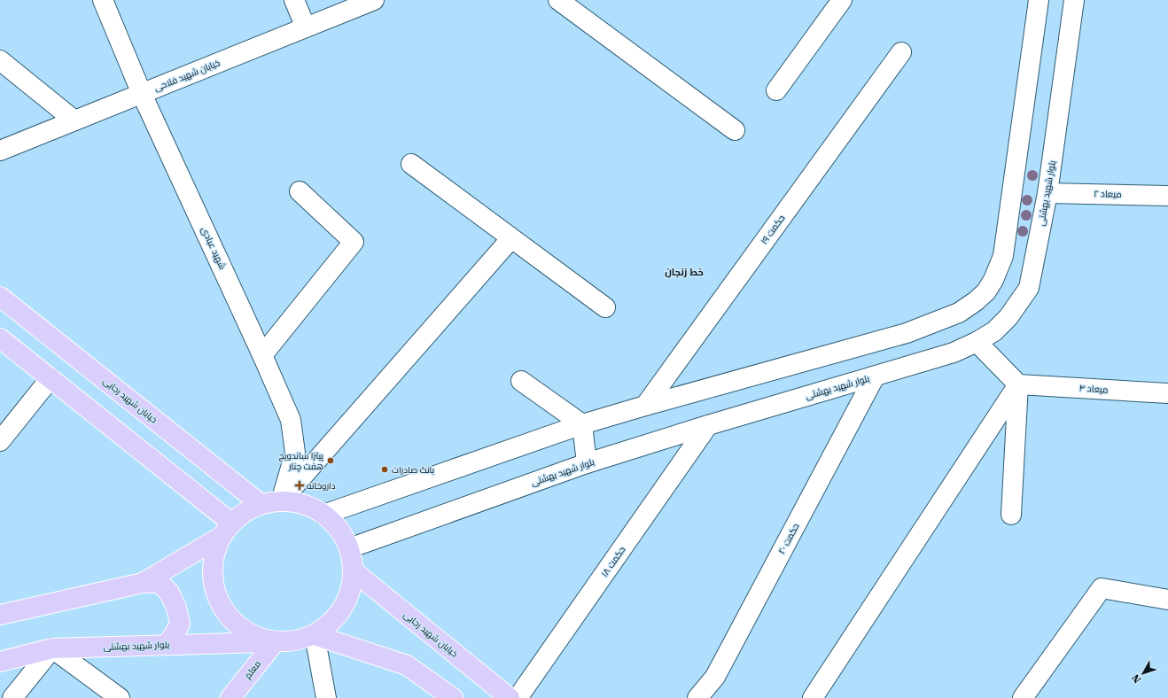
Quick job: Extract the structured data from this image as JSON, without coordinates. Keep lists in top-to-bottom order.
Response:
{
  "streets": {
    "main road": ["بلوار شهید بهشتی", "خیابان شهید رجایی", "معلم"],
    "street": [
      "خیابان شهید فلاحی",
      "میعاد ۲",
      "حکمت ۱۹",
      "شهید عبادی",
      "میعاد ۴",
      "حکمت ۲۰",
      "حکمت ۱۸"
    ]
  },
  "crossings": [
    ["خیابان شهید فلاحی", "شهید عبادی"],
    ["بلوار شهید بهشتی", "میعاد ۲"],
    ["بلوار شهید بهشتی", "خیابان شهید رجایی"],
    ["بلوار شهید بهشتی", "حکمت ۲۰"],
    ["بلوار شهید بهشتی", "حکمت ۱۸"],
    ["بلوار شهید بهشتی", "معلم"]
  ],
  "districts": ["خط زنجان"],
  "places": {
    "other": ["پیتزا ساندویچ هفت چنار", "بانک صادرات"],
    "health": ["داروخانه"]
  },
  "north": "bottom left"
}
